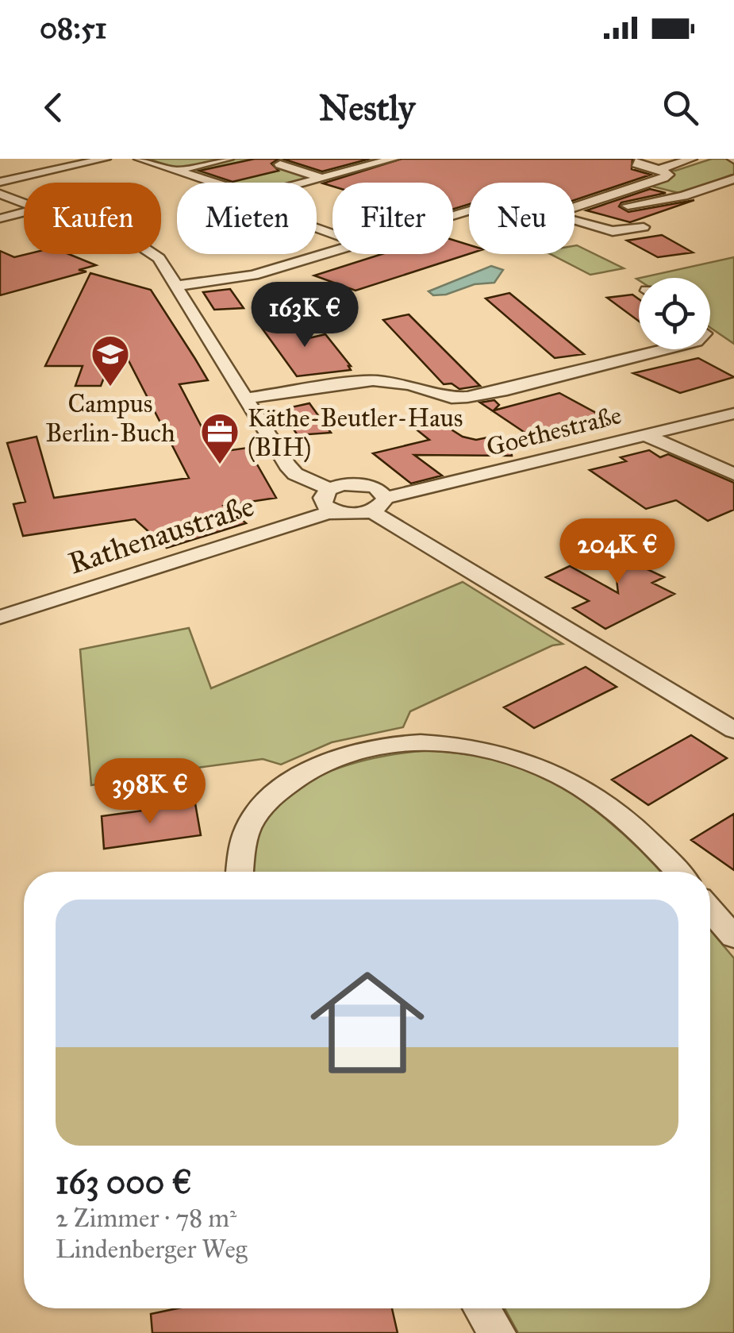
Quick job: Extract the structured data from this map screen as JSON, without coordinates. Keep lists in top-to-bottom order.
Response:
{
  "streets": {
    "street": ["Goethestraße", "Rathenaustraße"]
  },
  "crossings": [
    ["Goethestraße", "Rathenaustraße"]
  ],
  "places": {
    "school or university": ["Campus Berlin-Buch"],
    "office": ["Käthe-Beutler-Haus (BIH)"]
  },
  "page": {
    "status": "08:51",
    "header": "Nestly",
    "chip": [
      "Kaufen",
      "Mieten",
      "Filter",
      "Neu"
    ],
    "price": ["163K €", "204K €", "398K €"],
    "list": [
      {
        "name": "163 000 €",
        "note": "2 Zimmer · 78 m² · Lindenberger Weg"
      }
    ]
  }
}
